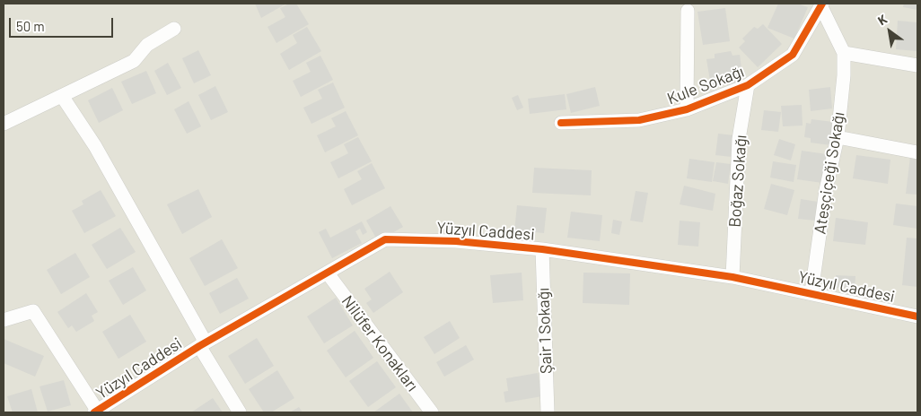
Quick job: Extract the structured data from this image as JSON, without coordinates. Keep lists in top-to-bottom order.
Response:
{
  "streets": {
    "street": [
      "Kule Sokağı",
      "Ateşçiçeği Sokağı",
      "Boğaz Sokağı",
      "Yüzyıl Caddesi",
      "Şair 1 Sokağı",
      "Nilüfer Konakları"
    ]
  },
  "crossings": [
    ["Kule Sokağı", "Boğaz Sokağı"],
    ["Ateşçiçeği Sokağı", "Yüzyıl Caddesi"],
    ["Boğaz Sokağı", "Yüzyıl Caddesi"],
    ["Yüzyıl Caddesi", "Şair 1 Sokağı"],
    ["Yüzyıl Caddesi", "Nilüfer Konakları"]
  ],
  "scale_bar": "50 m",
  "north": "top left"
}
